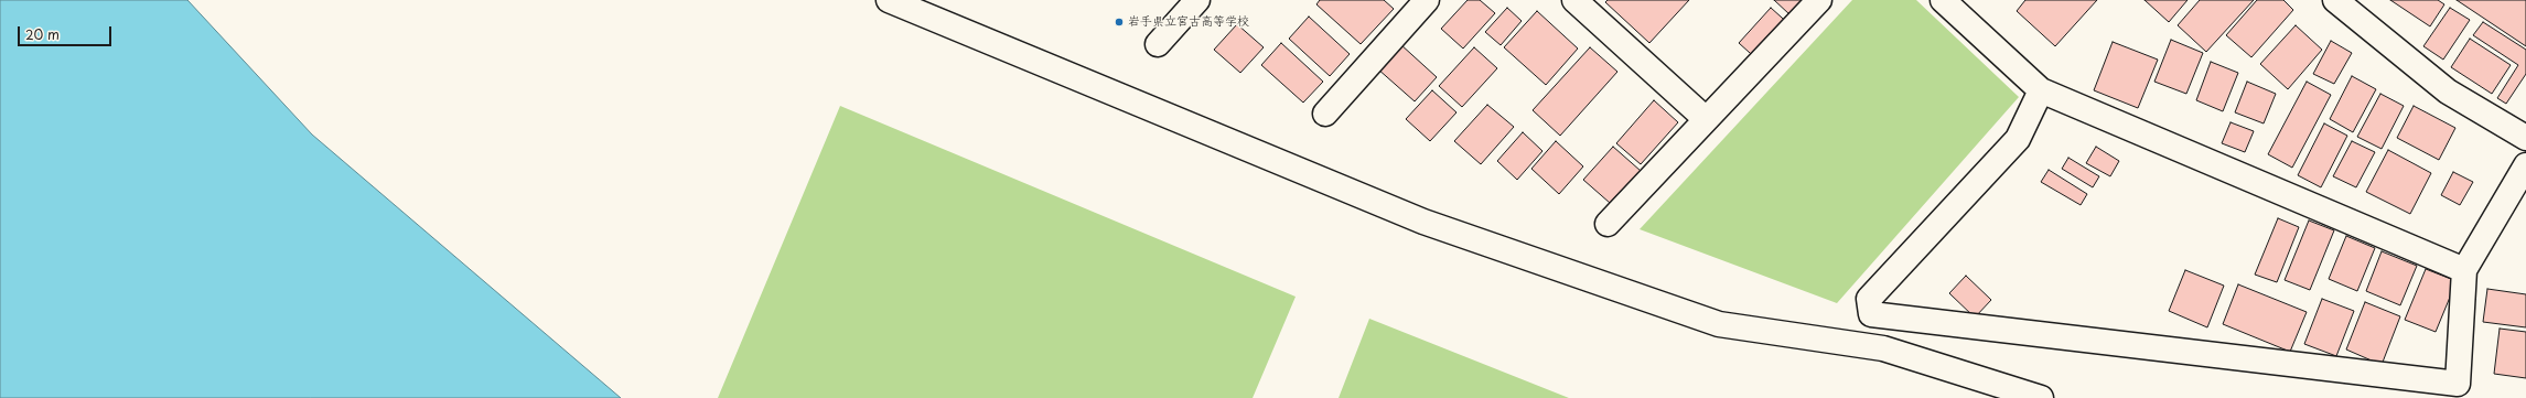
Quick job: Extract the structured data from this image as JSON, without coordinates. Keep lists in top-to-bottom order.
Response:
{
  "places": ["岩手県立宮古高等学校"],
  "scale_bar": "20 m"
}
